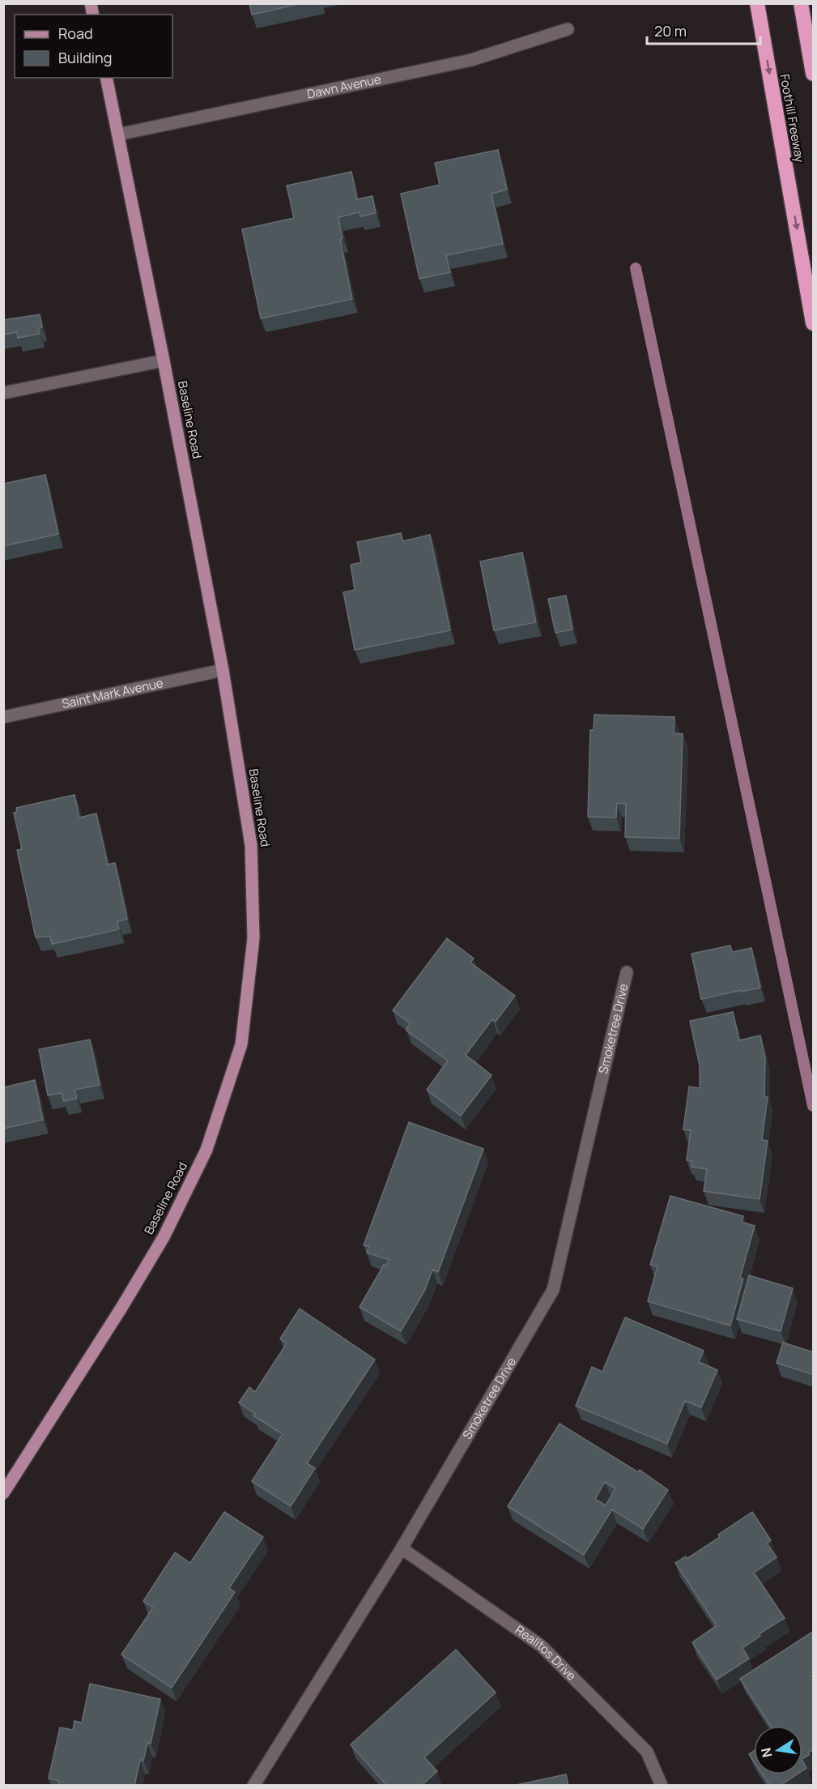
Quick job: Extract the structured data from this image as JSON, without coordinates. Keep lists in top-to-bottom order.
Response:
{
  "streets": {
    "highway": ["Foothill Freeway"],
    "main road": ["Baseline Road"],
    "street": [
      "Dawn Avenue",
      "Saint Mark Avenue",
      "Smoketree Drive",
      "Realitos Drive"
    ]
  },
  "crossings": [
    ["Dawn Avenue", "Baseline Road"],
    ["Baseline Road", "Saint Mark Avenue"],
    ["Smoketree Drive", "Realitos Drive"]
  ],
  "one_way": ["Foothill Freeway"],
  "legend": ["Road", "Building"],
  "scale_bar": "20 m",
  "north": "left"
}
